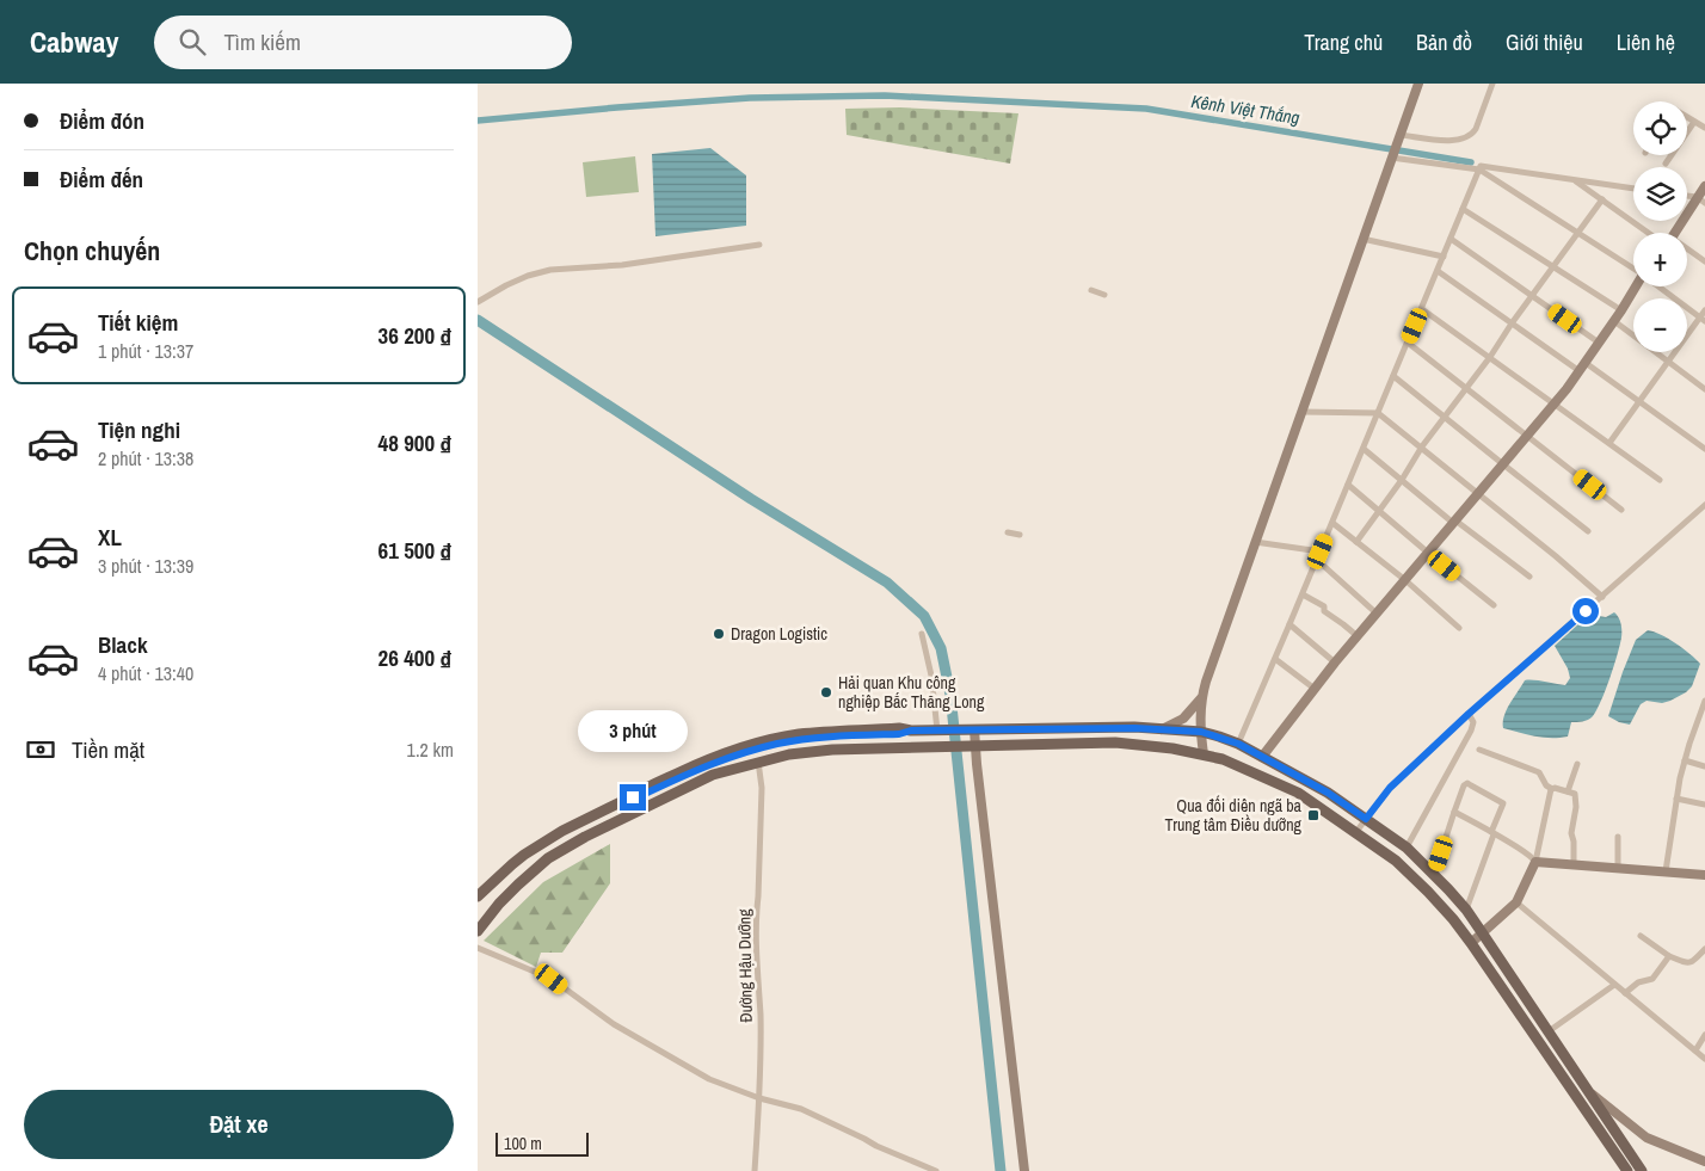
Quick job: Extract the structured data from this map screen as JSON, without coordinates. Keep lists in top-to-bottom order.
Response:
{
  "streets": {
    "street": ["Đường Hậu Dưỡng"]
  },
  "water": ["Kênh Việt Thắng"],
  "places": {
    "other": ["Dragon Logistic", "Hải quan Khu công nghiệp Bắc Thăng Long"],
    "transit": ["Qua đối diện ngã ba Trung tâm Điều dưỡng"]
  },
  "scale_bar": "100 m",
  "page": {
    "header": "Cabway",
    "search": "Tìm kiếm",
    "nav": [
      "Trang chủ",
      "Bản đồ",
      "Giới thiệu",
      "Liên hệ"
    ],
    "banner": ["Điểm đón", "Điểm đến"],
    "map_buttons": ["+", "−"],
    "heading": "Chọn chuyến",
    "list": [
      {
        "name": "Tiết kiệm",
        "note": "1 phút · 13:37",
        "value": "36 200 ₫"
      },
      {
        "name": "Tiện nghi",
        "note": "2 phút · 13:38",
        "value": "48 900 ₫"
      },
      {
        "name": "XL",
        "note": "3 phút · 13:39",
        "value": "61 500 ₫"
      },
      {
        "name": "Black",
        "note": "4 phút · 13:40",
        "value": "26 400 ₫"
      }
    ],
    "bubble": "3 phút",
    "pay": ["Tiền mặt", "1.2 km"],
    "buttons": "Đặt xe",
    "scale": "100 m"
  }
}
